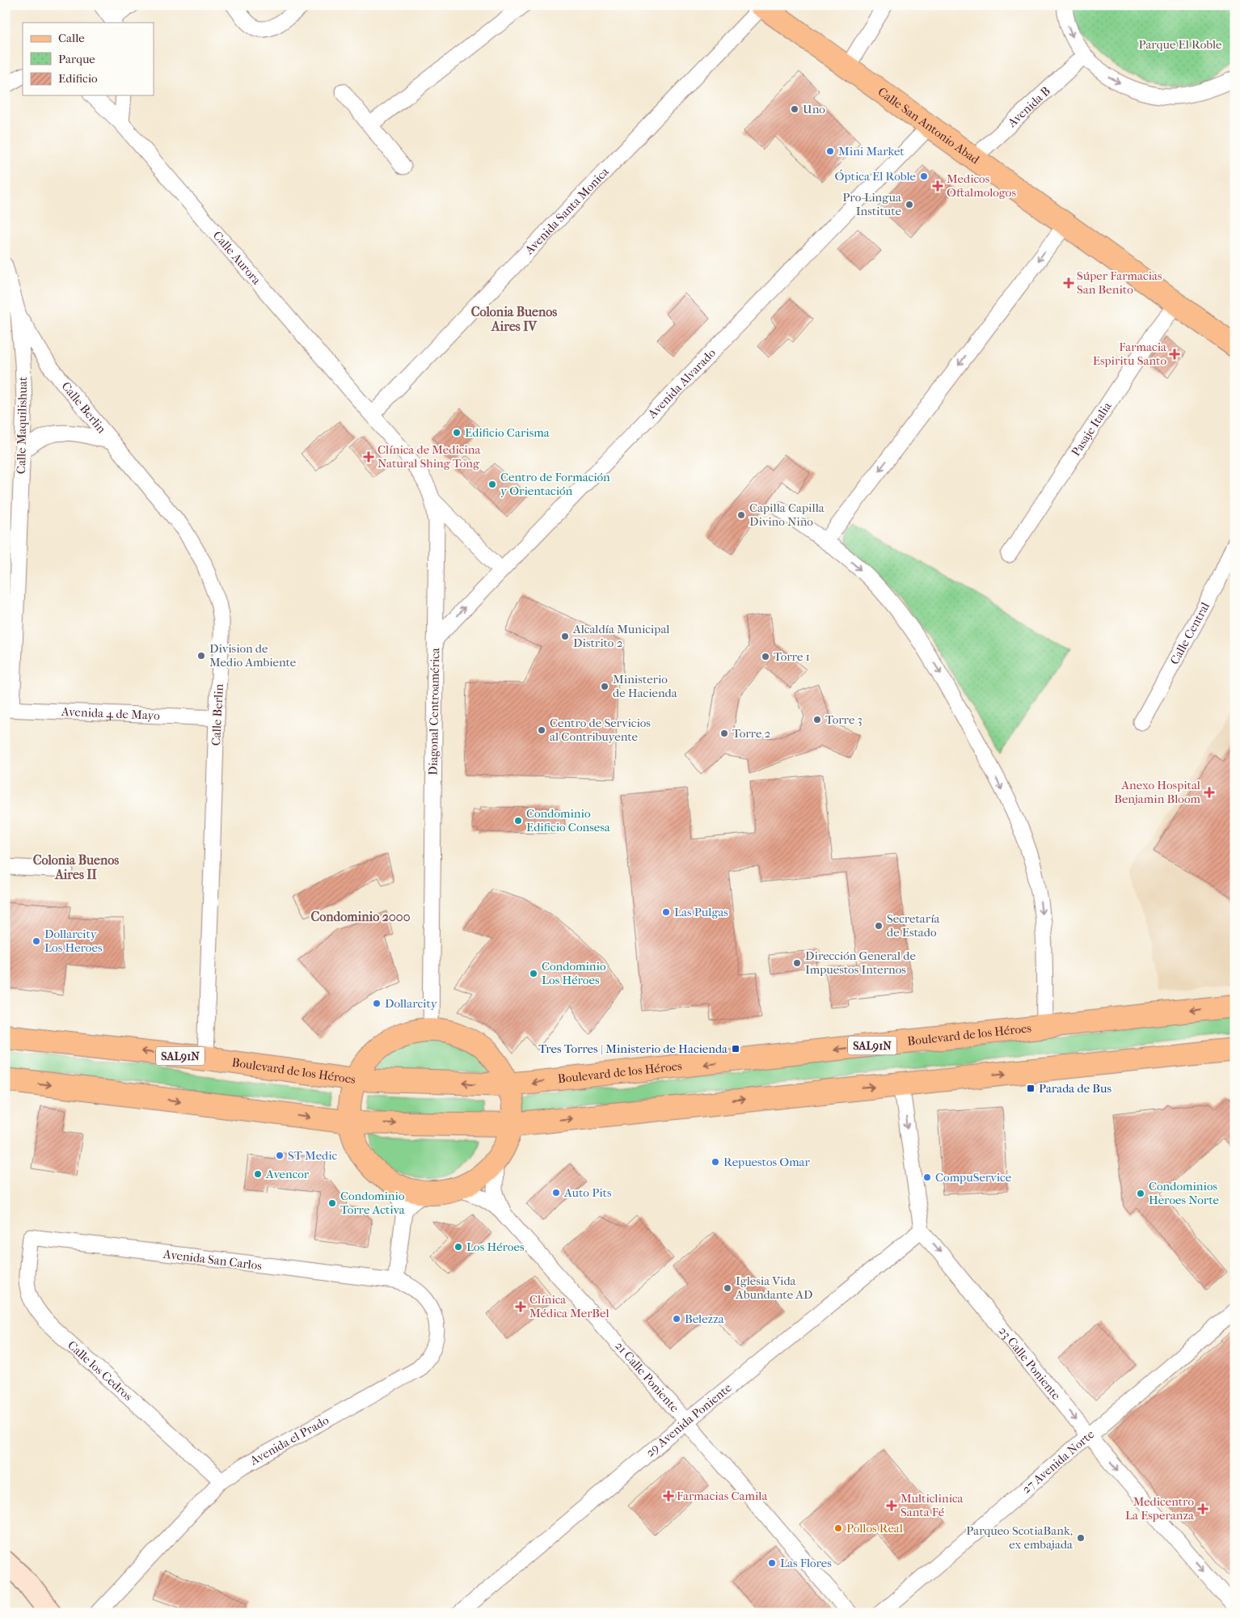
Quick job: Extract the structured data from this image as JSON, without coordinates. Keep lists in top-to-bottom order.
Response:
{
  "streets": {
    "main road": ["Calle San Antonio Abad", "Boulevard de los Héroes", "SAL91N"],
    "street": [
      "Avenida B",
      "Avenida Santa Monica",
      "Calle Aurora",
      "Avenida Alvarado",
      "Calle Berlin",
      "Calle Maquilishuat",
      "Pasaje Italia",
      "Calle Central",
      "Diagonal Centroamérica",
      "Avenida 4 de Mayo",
      "Avenida San Carlos",
      "23 Calle Poniente",
      "Calle los Cedros",
      "21 Calle Poniente",
      "29 Avenida Poniente",
      "Avenida el Prado",
      "27 Avenida Norte"
    ]
  },
  "crossings": [
    ["Avenida B", "Calle San Antonio Abad"],
    ["Calle San Antonio Abad", "Avenida Santa Monica"],
    ["Calle San Antonio Abad", "Avenida Alvarado"],
    ["Calle San Antonio Abad", "Pasaje Italia"],
    ["Avenida Santa Monica", "Calle Aurora"],
    ["Avenida Santa Monica", "Diagonal Centroamérica"],
    ["Calle Aurora", "Diagonal Centroamérica"],
    ["Avenida Alvarado", "Diagonal Centroamérica"],
    ["Calle Berlin", "Calle Maquilishuat"],
    ["Calle Berlin", "Avenida 4 de Mayo"],
    ["Calle Berlin", "Boulevard de los Héroes"],
    ["Calle Maquilishuat", "Avenida 4 de Mayo"],
    ["Avenida San Carlos", "Calle los Cedros"],
    ["Avenida San Carlos", "Avenida el Prado"],
    ["23 Calle Poniente", "29 Avenida Poniente"],
    ["23 Calle Poniente", "27 Avenida Norte"],
    ["Calle los Cedros", "Avenida el Prado"],
    ["21 Calle Poniente", "29 Avenida Poniente"]
  ],
  "one_way": ["23 Calle Poniente"],
  "districts": ["Colonia Buenos Aires IV", "Colonia Buenos Aires II", "Condominio 2000"],
  "parks": ["Parque El Roble"],
  "places": {
    "other": [
      "Uno",
      "Mini Market",
      "Óptica El Roble",
      "Pro-Lingua Institute",
      "Edificio Carisma",
      "Centro de Formación y Orientación",
      "Capilla Capilla Divino Niño",
      "Alcaldía Municipal Distrito 2",
      "Division de Medio Ambiente",
      "Torre 1",
      "Ministerio de Hacienda",
      "Torre 3",
      "Centro de Servicios al Contribuyente",
      "Torre 2",
      "Condominio Edificio Consesa",
      "Las Pulgas",
      "Secretaría de Estado",
      "Dollarcity Los Heroes",
      "Dirección General de Impuestos Internos",
      "Condominio Los Héroes",
      "Dollarcity",
      "ST Medic",
      "Repuestos Omar",
      "Avencor",
      "CompuService",
      "Auto Pits",
      "Condominios Heroes Norte",
      "Condominio Torre Activa",
      "Los Héroes",
      "Iglesia Vida Abundante AD",
      "Belezza",
      "Pollos Real",
      "Parqueo ScotiaBank, ex embajada",
      "Las Flores"
    ],
    "health": [
      "Medicos Oftalmologos",
      "Súper Farmacias San Benito",
      "Farmacia Espiritu Santo",
      "Clínica de Medicina Natural Shing Tong",
      "Anexo Hospital Benjamin Bloom",
      "Clínica Médica MerBel",
      "Farmacias Camila",
      "Multiclinica Santa Fé",
      "Medicentro La Esperanza"
    ],
    "transit": ["Tres Torres | Ministerio de Hacienda", "Parada de Bus"]
  },
  "legend": ["Calle", "Parque", "Edificio"]
}
